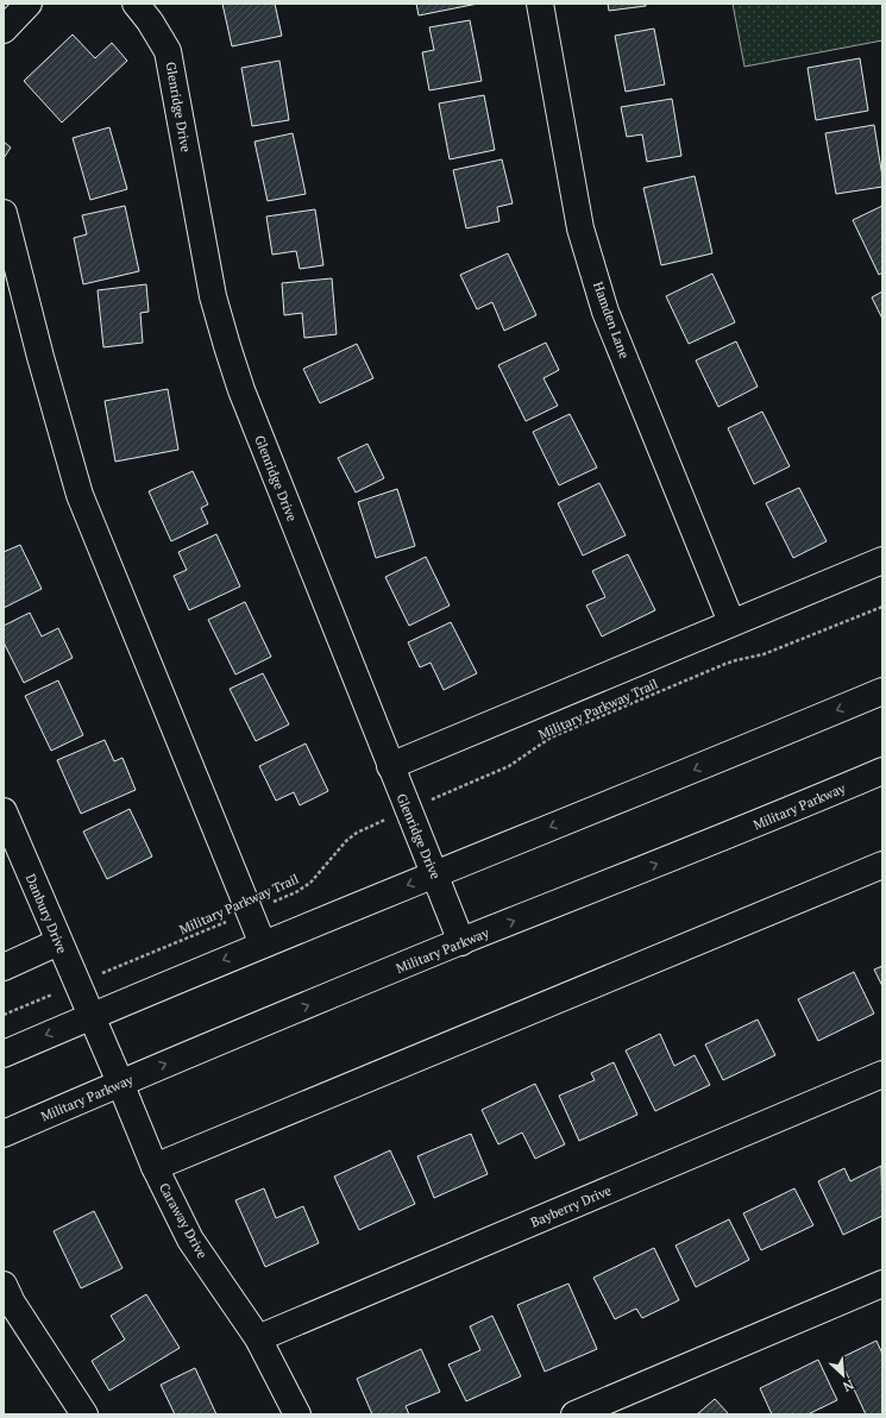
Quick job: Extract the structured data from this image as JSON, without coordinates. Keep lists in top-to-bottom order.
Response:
{
  "streets": {
    "street": [
      "Glenridge Drive",
      "Hamden Lane",
      "Military Parkway",
      "Danbury Drive",
      "Bayberry Drive",
      "Caraway Drive"
    ],
    "path": ["Military Parkway Trail"]
  },
  "crossings": [
    ["Glenridge Drive", "Military Parkway Trail"],
    ["Glenridge Drive", "Military Parkway"],
    ["Military Parkway Trail", "Danbury Drive"],
    ["Military Parkway", "Caraway Drive"],
    ["Danbury Drive", "Caraway Drive"],
    ["Bayberry Drive", "Caraway Drive"]
  ],
  "north": "bottom right"
}
